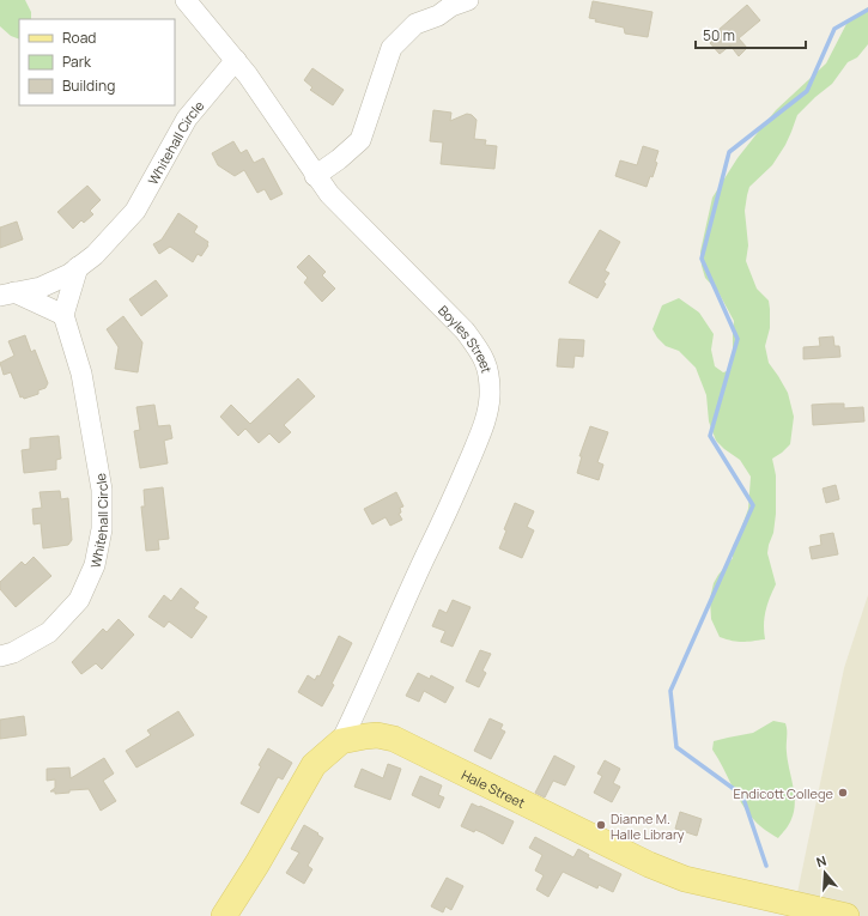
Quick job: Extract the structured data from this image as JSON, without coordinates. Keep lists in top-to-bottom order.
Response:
{
  "streets": {
    "main road": ["Hale Street"],
    "street": ["Whitehall Circle", "Boyles Street"]
  },
  "crossings": [
    ["Whitehall Circle", "Boyles Street"],
    ["Boyles Street", "Hale Street"]
  ],
  "places": ["Endicott College", "Dianne M. Halle Library"],
  "legend": ["Road", "Park", "Building"],
  "scale_bar": "50 m",
  "north": "top"
}
